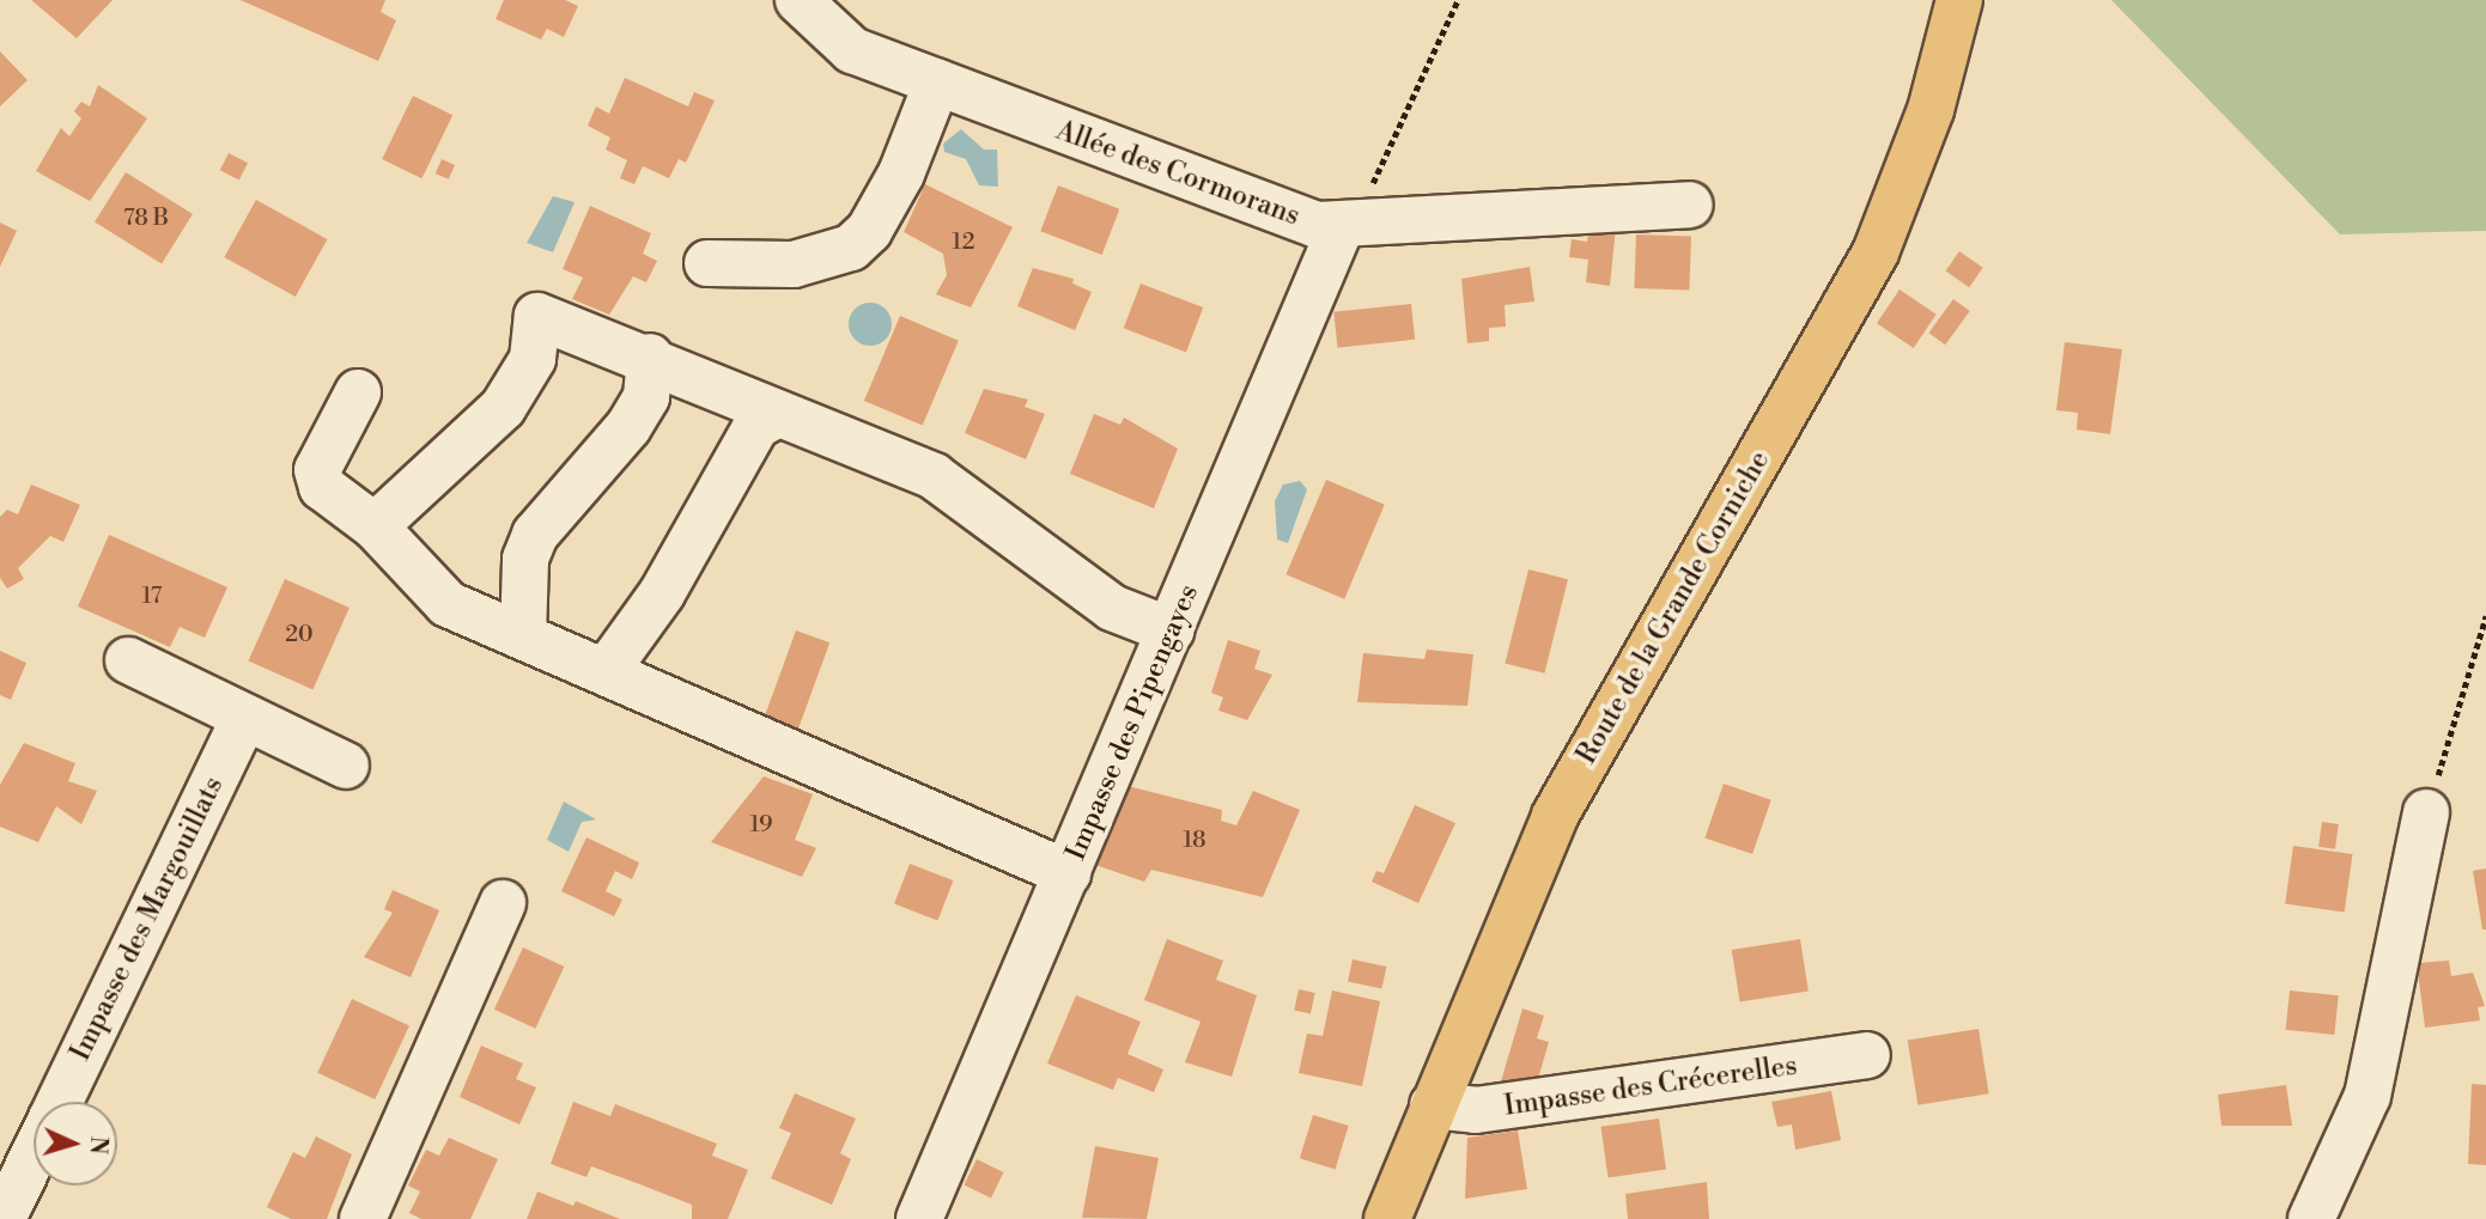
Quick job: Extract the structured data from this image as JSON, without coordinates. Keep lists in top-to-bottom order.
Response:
{
  "streets": {
    "main road": ["Route de la Grande Corniche"],
    "street": [
      "Allée des Cormorans",
      "Impasse des Pipengayes",
      "Impasse des Margouillats",
      "Impasse des Crécerelles"
    ]
  },
  "crossings": [
    ["Allée des Cormorans", "Impasse des Pipengayes"],
    ["Route de la Grande Corniche", "Impasse des Crécerelles"]
  ],
  "house_numbers": [
    "78 B",
    "12",
    "17",
    "20",
    "19",
    "18"
  ],
  "north": "right"
}
